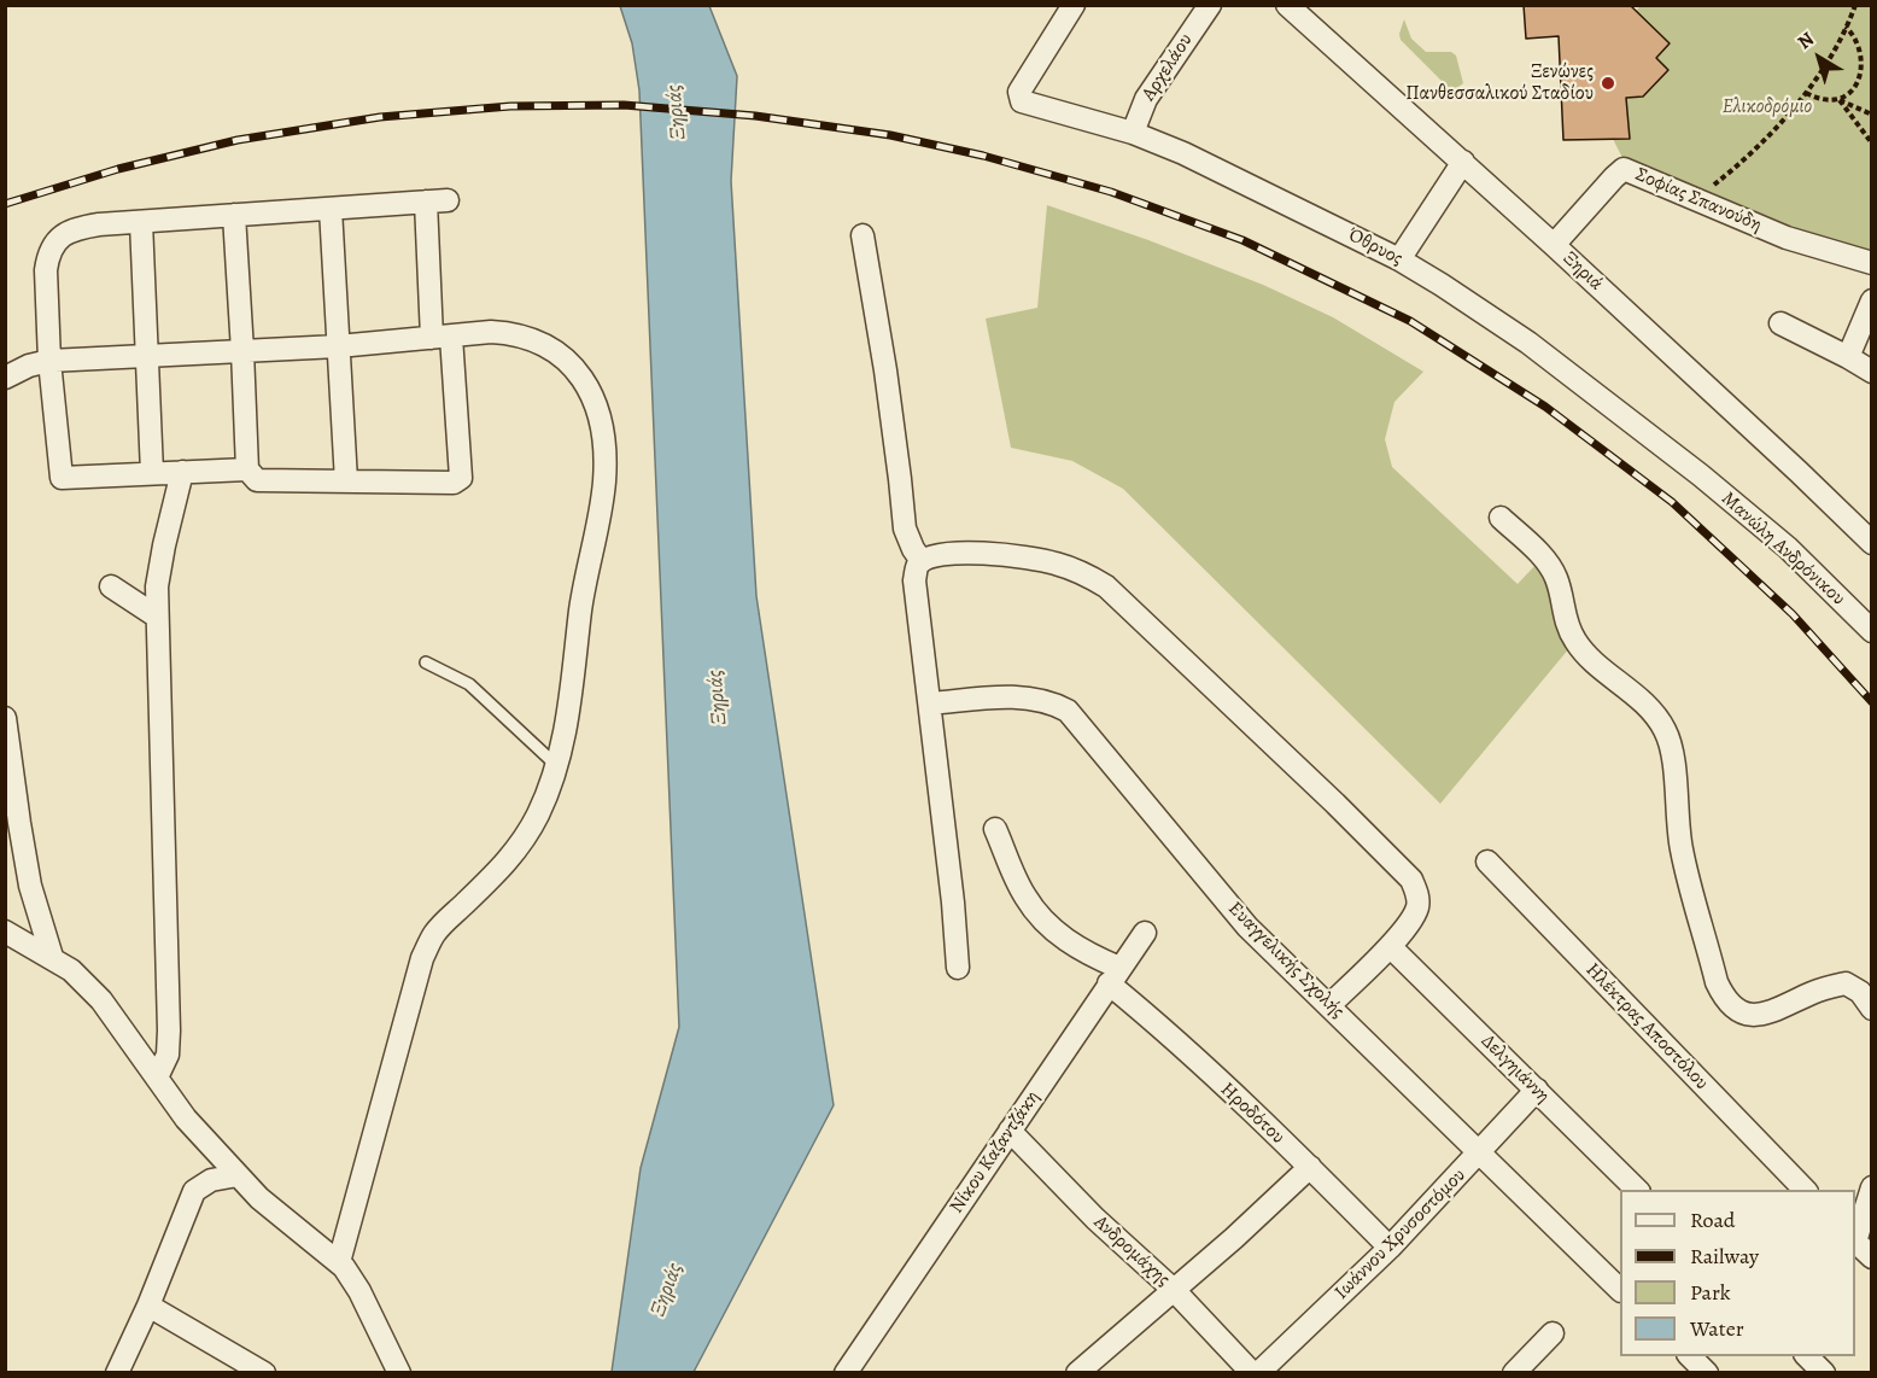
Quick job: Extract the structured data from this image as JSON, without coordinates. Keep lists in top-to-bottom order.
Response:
{
  "streets": {
    "street": [
      "Αρχελάου",
      "Σοφίας Σπανούδη",
      "Όθρυος",
      "Ξηριά",
      "Μανώλη Ανδρόνικου",
      "Ευαγγελικής Σχολής",
      "Ηλέκτρας Αποστόλου",
      "Δελγηιάννη",
      "Ηροδότου",
      "Νίκου Καζαντζάκη",
      "Ιωάννου Χρυσοστόμου",
      "Ανδρομάχης"
    ]
  },
  "crossings": [
    ["Αρχελάου", "Όθρυος"],
    ["Σοφίας Σπανούδη", "Ξηριά"],
    ["Όθρυος", "Μανώλη Ανδρόνικου"],
    ["Ευαγγελικής Σχολής", "Ιωάννου Χρυσοστόμου"],
    ["Δελγηιάννη", "Ιωάννου Χρυσοστόμου"],
    ["Ηροδότου", "Νίκου Καζαντζάκη"],
    ["Ηροδότου", "Ιωάννου Χρυσοστόμου"],
    ["Νίκου Καζαντζάκη", "Ανδρομάχης"]
  ],
  "water": ["Ξηριάς"],
  "parks": ["Ελικοδρόμιο"],
  "places": ["Ξενώνες Πανθεσσαλικού Σταδίου"],
  "legend": [
    "Road",
    "Railway",
    "Park",
    "Water"
  ],
  "north": "top left"
}
